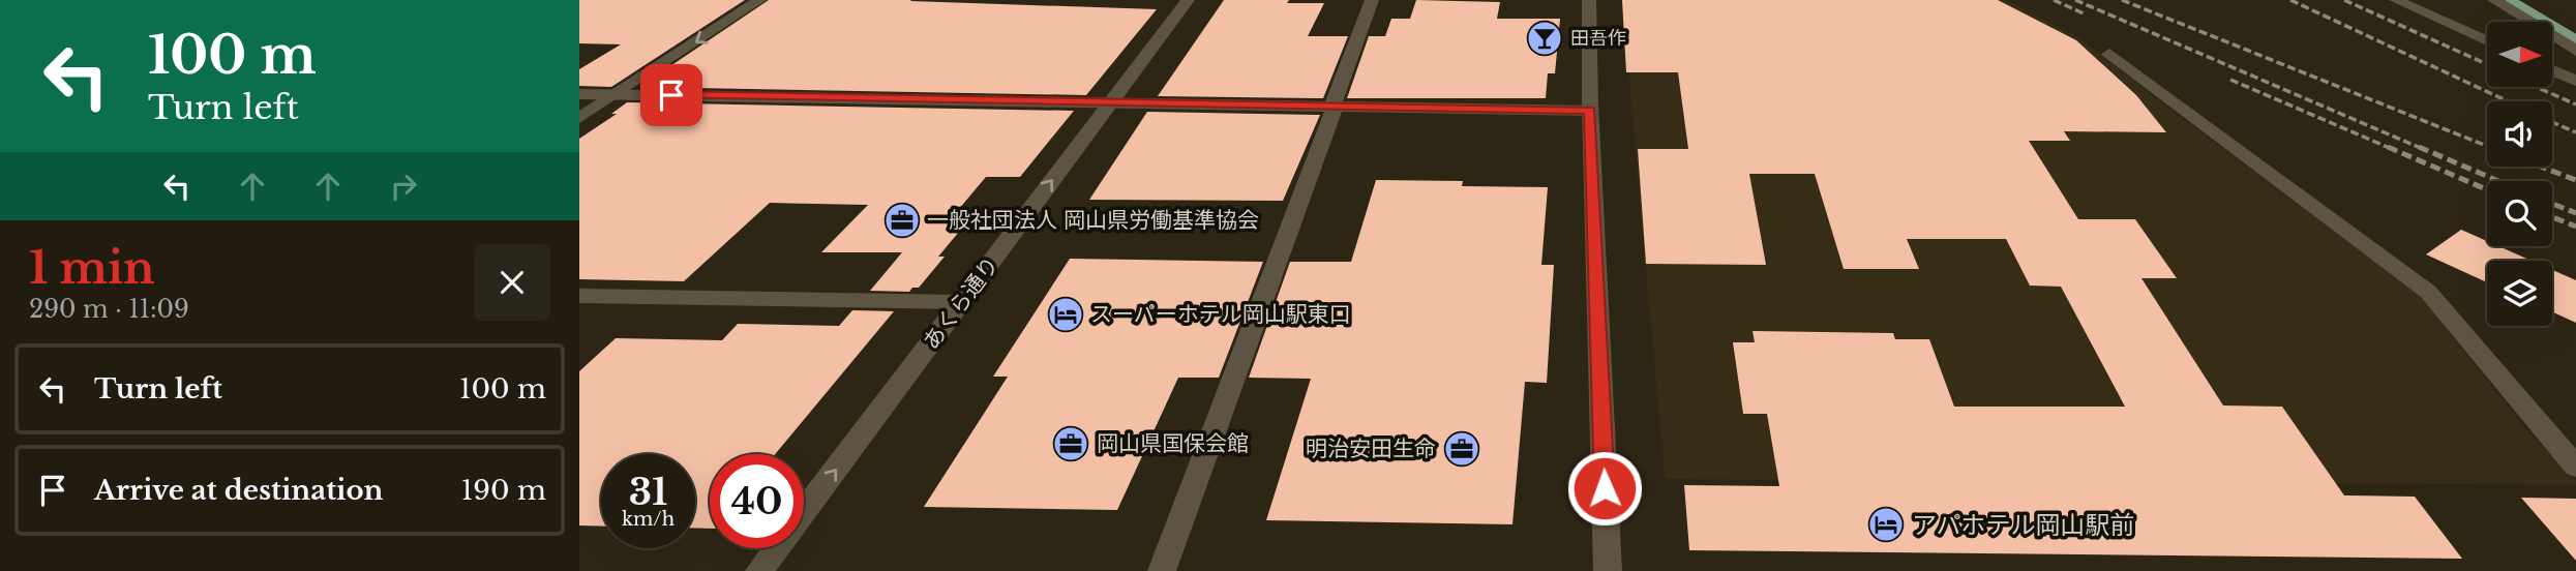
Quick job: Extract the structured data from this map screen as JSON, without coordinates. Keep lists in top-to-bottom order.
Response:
{
  "streets": {
    "street": ["あくら通り"]
  },
  "one_way": ["あくら通り"],
  "places": {
    "bar": ["田吾作"],
    "office": ["一般社団法人 岡山県労働基準協会", "岡山県国保会館", "明治安田生命"],
    "hotel": ["スーパーホテル岡山駅東口", "アパホテル岡山駅前"]
  },
  "north": "right",
  "page": {
    "turn": ["100 m", "Turn left"],
    "heading": ["1 min", "290 m · 11:09"],
    "list": [
      {
        "name": "Turn left",
        "value": "100 m"
      },
      {
        "name": "Arrive at destination",
        "value": "190 m"
      }
    ],
    "speed": "31 km/h",
    "limit": "40"
  }
}
